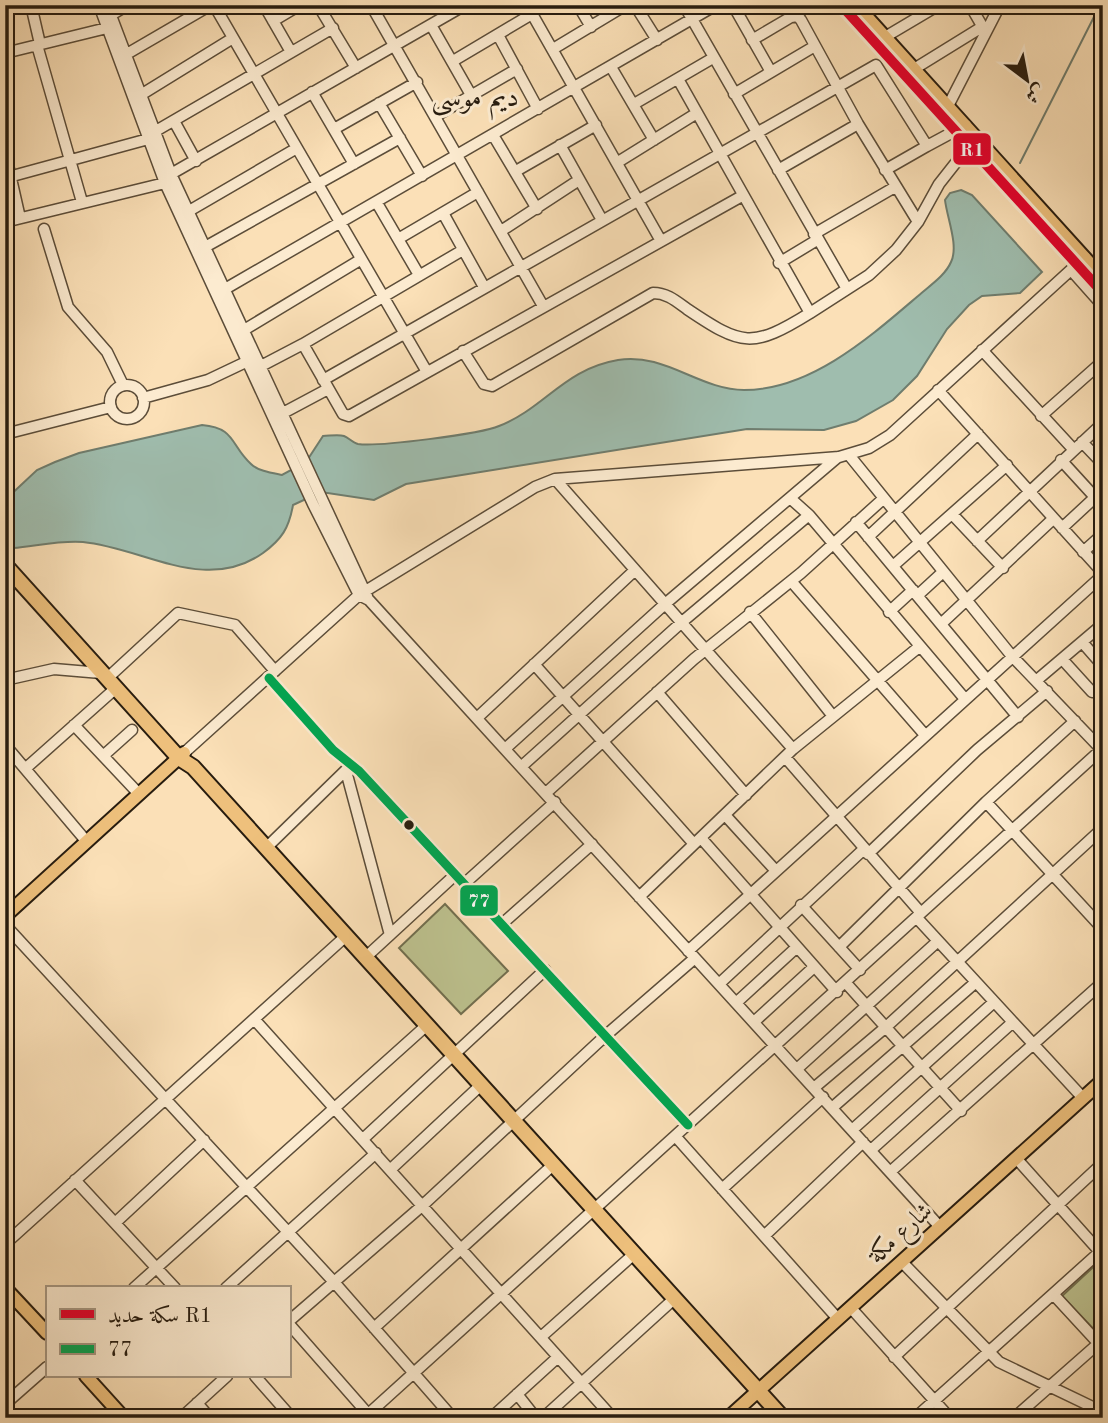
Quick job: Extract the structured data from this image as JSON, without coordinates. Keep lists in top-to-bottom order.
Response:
{
  "streets": {
    "main road": ["شارع مكة"]
  },
  "districts": ["ديم موسى"],
  "lines": ["rail line R1", "transit line 77"],
  "legend": ["سكة حديد R1", "77"],
  "north": "bottom right"
}
